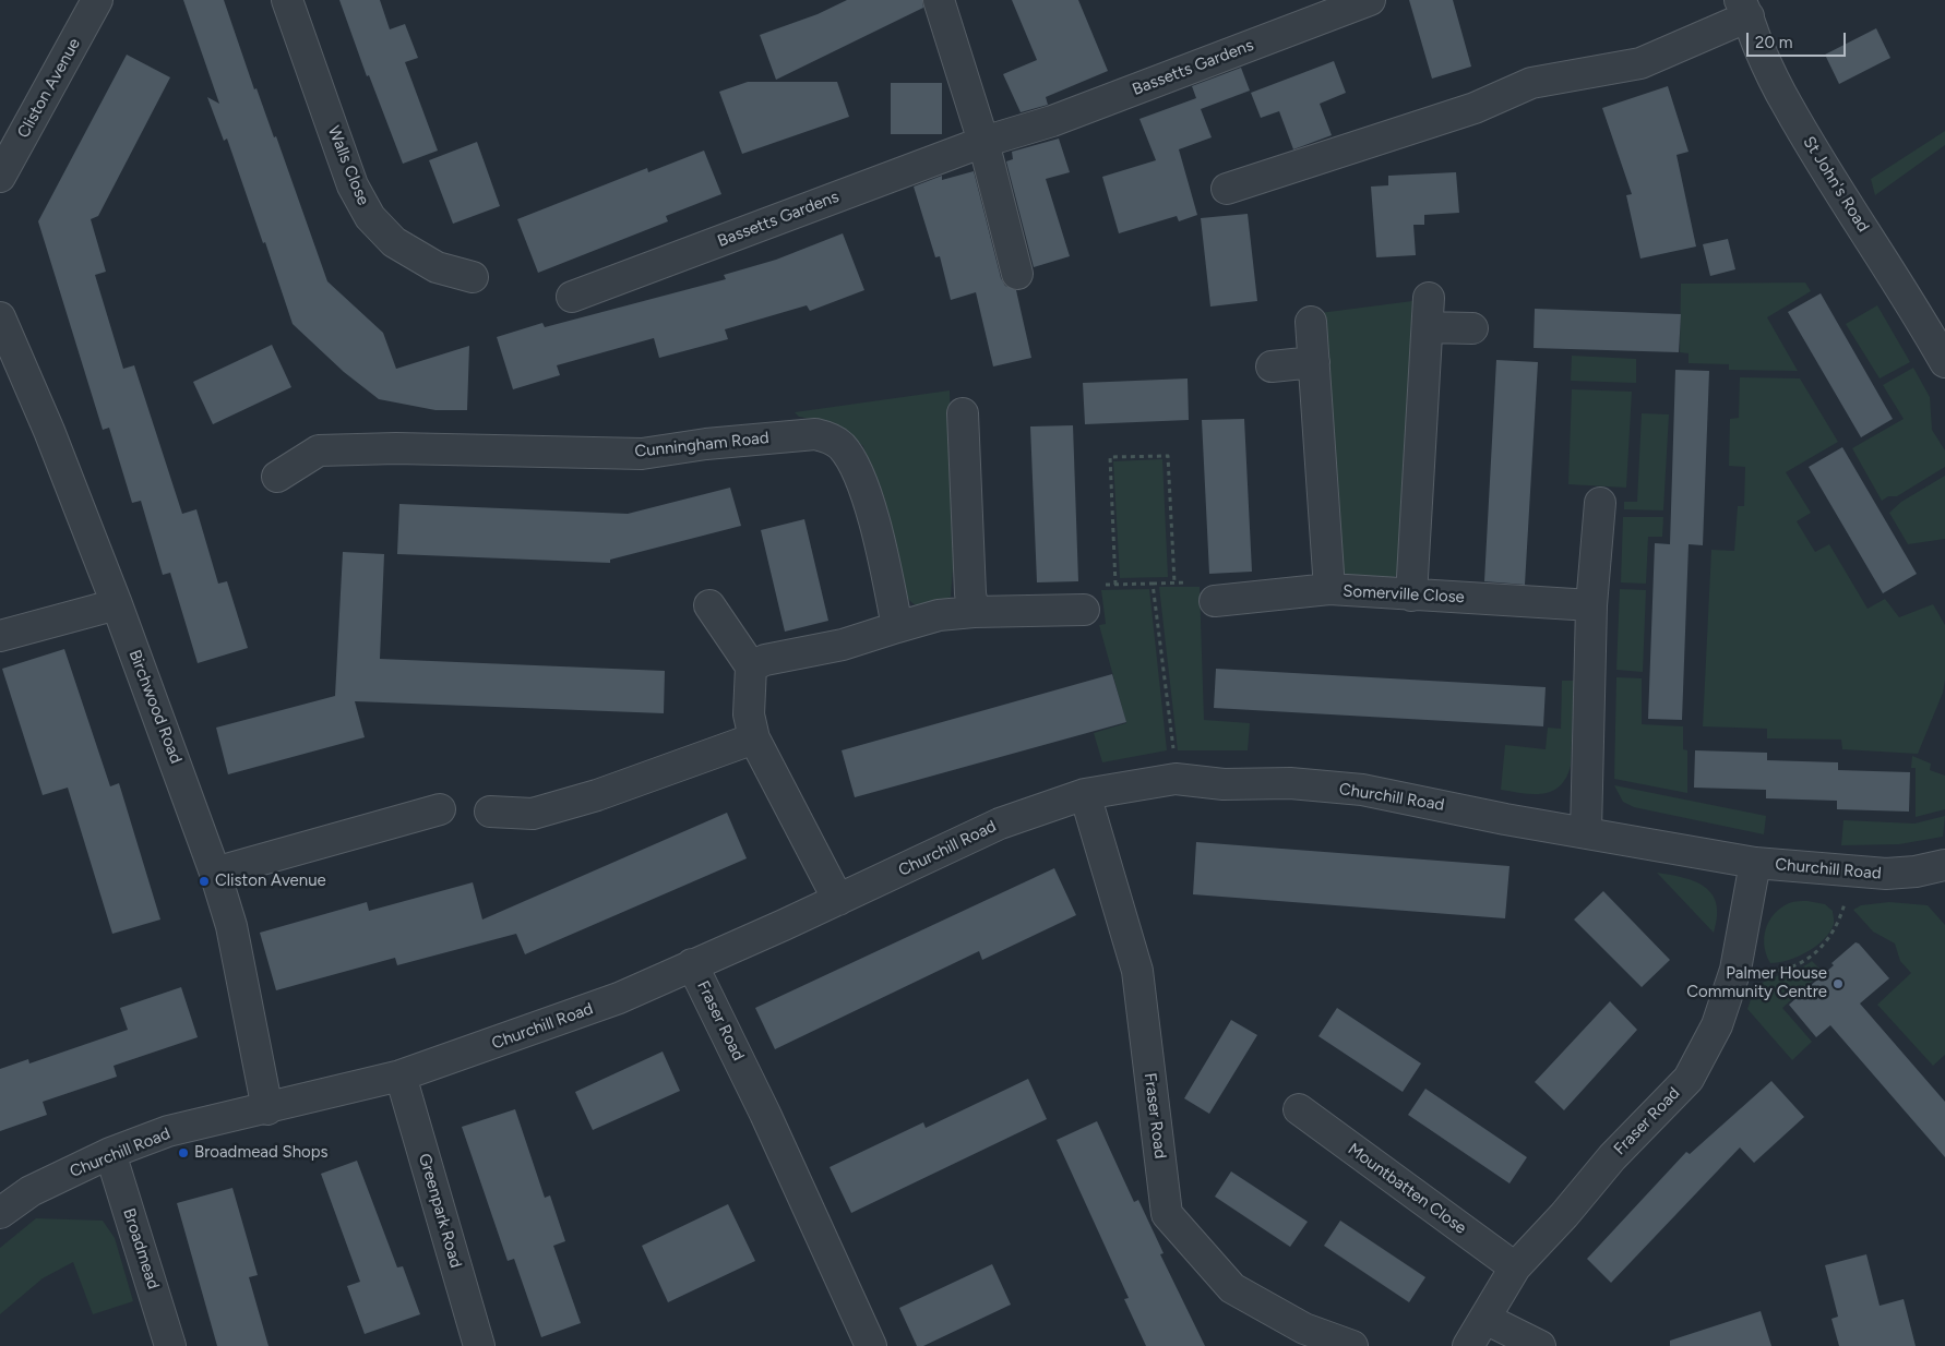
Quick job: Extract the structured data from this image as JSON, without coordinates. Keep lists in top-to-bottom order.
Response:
{
  "streets": {
    "street": [
      "Bassetts Gardens",
      "Cliston Avenue",
      "Walls Close",
      "St John's Road",
      "Cunningham Road",
      "Somerville Close",
      "Birchwood Road",
      "Churchill Road",
      "Fraser Road",
      "Mountbatten Close",
      "Greenpark Road",
      "Broadmead"
    ]
  },
  "crossings": [
    ["Birchwood Road", "Churchill Road"],
    ["Churchill Road", "Fraser Road"],
    ["Churchill Road", "Greenpark Road"],
    ["Churchill Road", "Broadmead"],
    ["Fraser Road", "Mountbatten Close"]
  ],
  "places": ["Cliston Avenue", "Palmer House Community Centre", "Broadmead Shops"],
  "scale_bar": "20 m"
}
